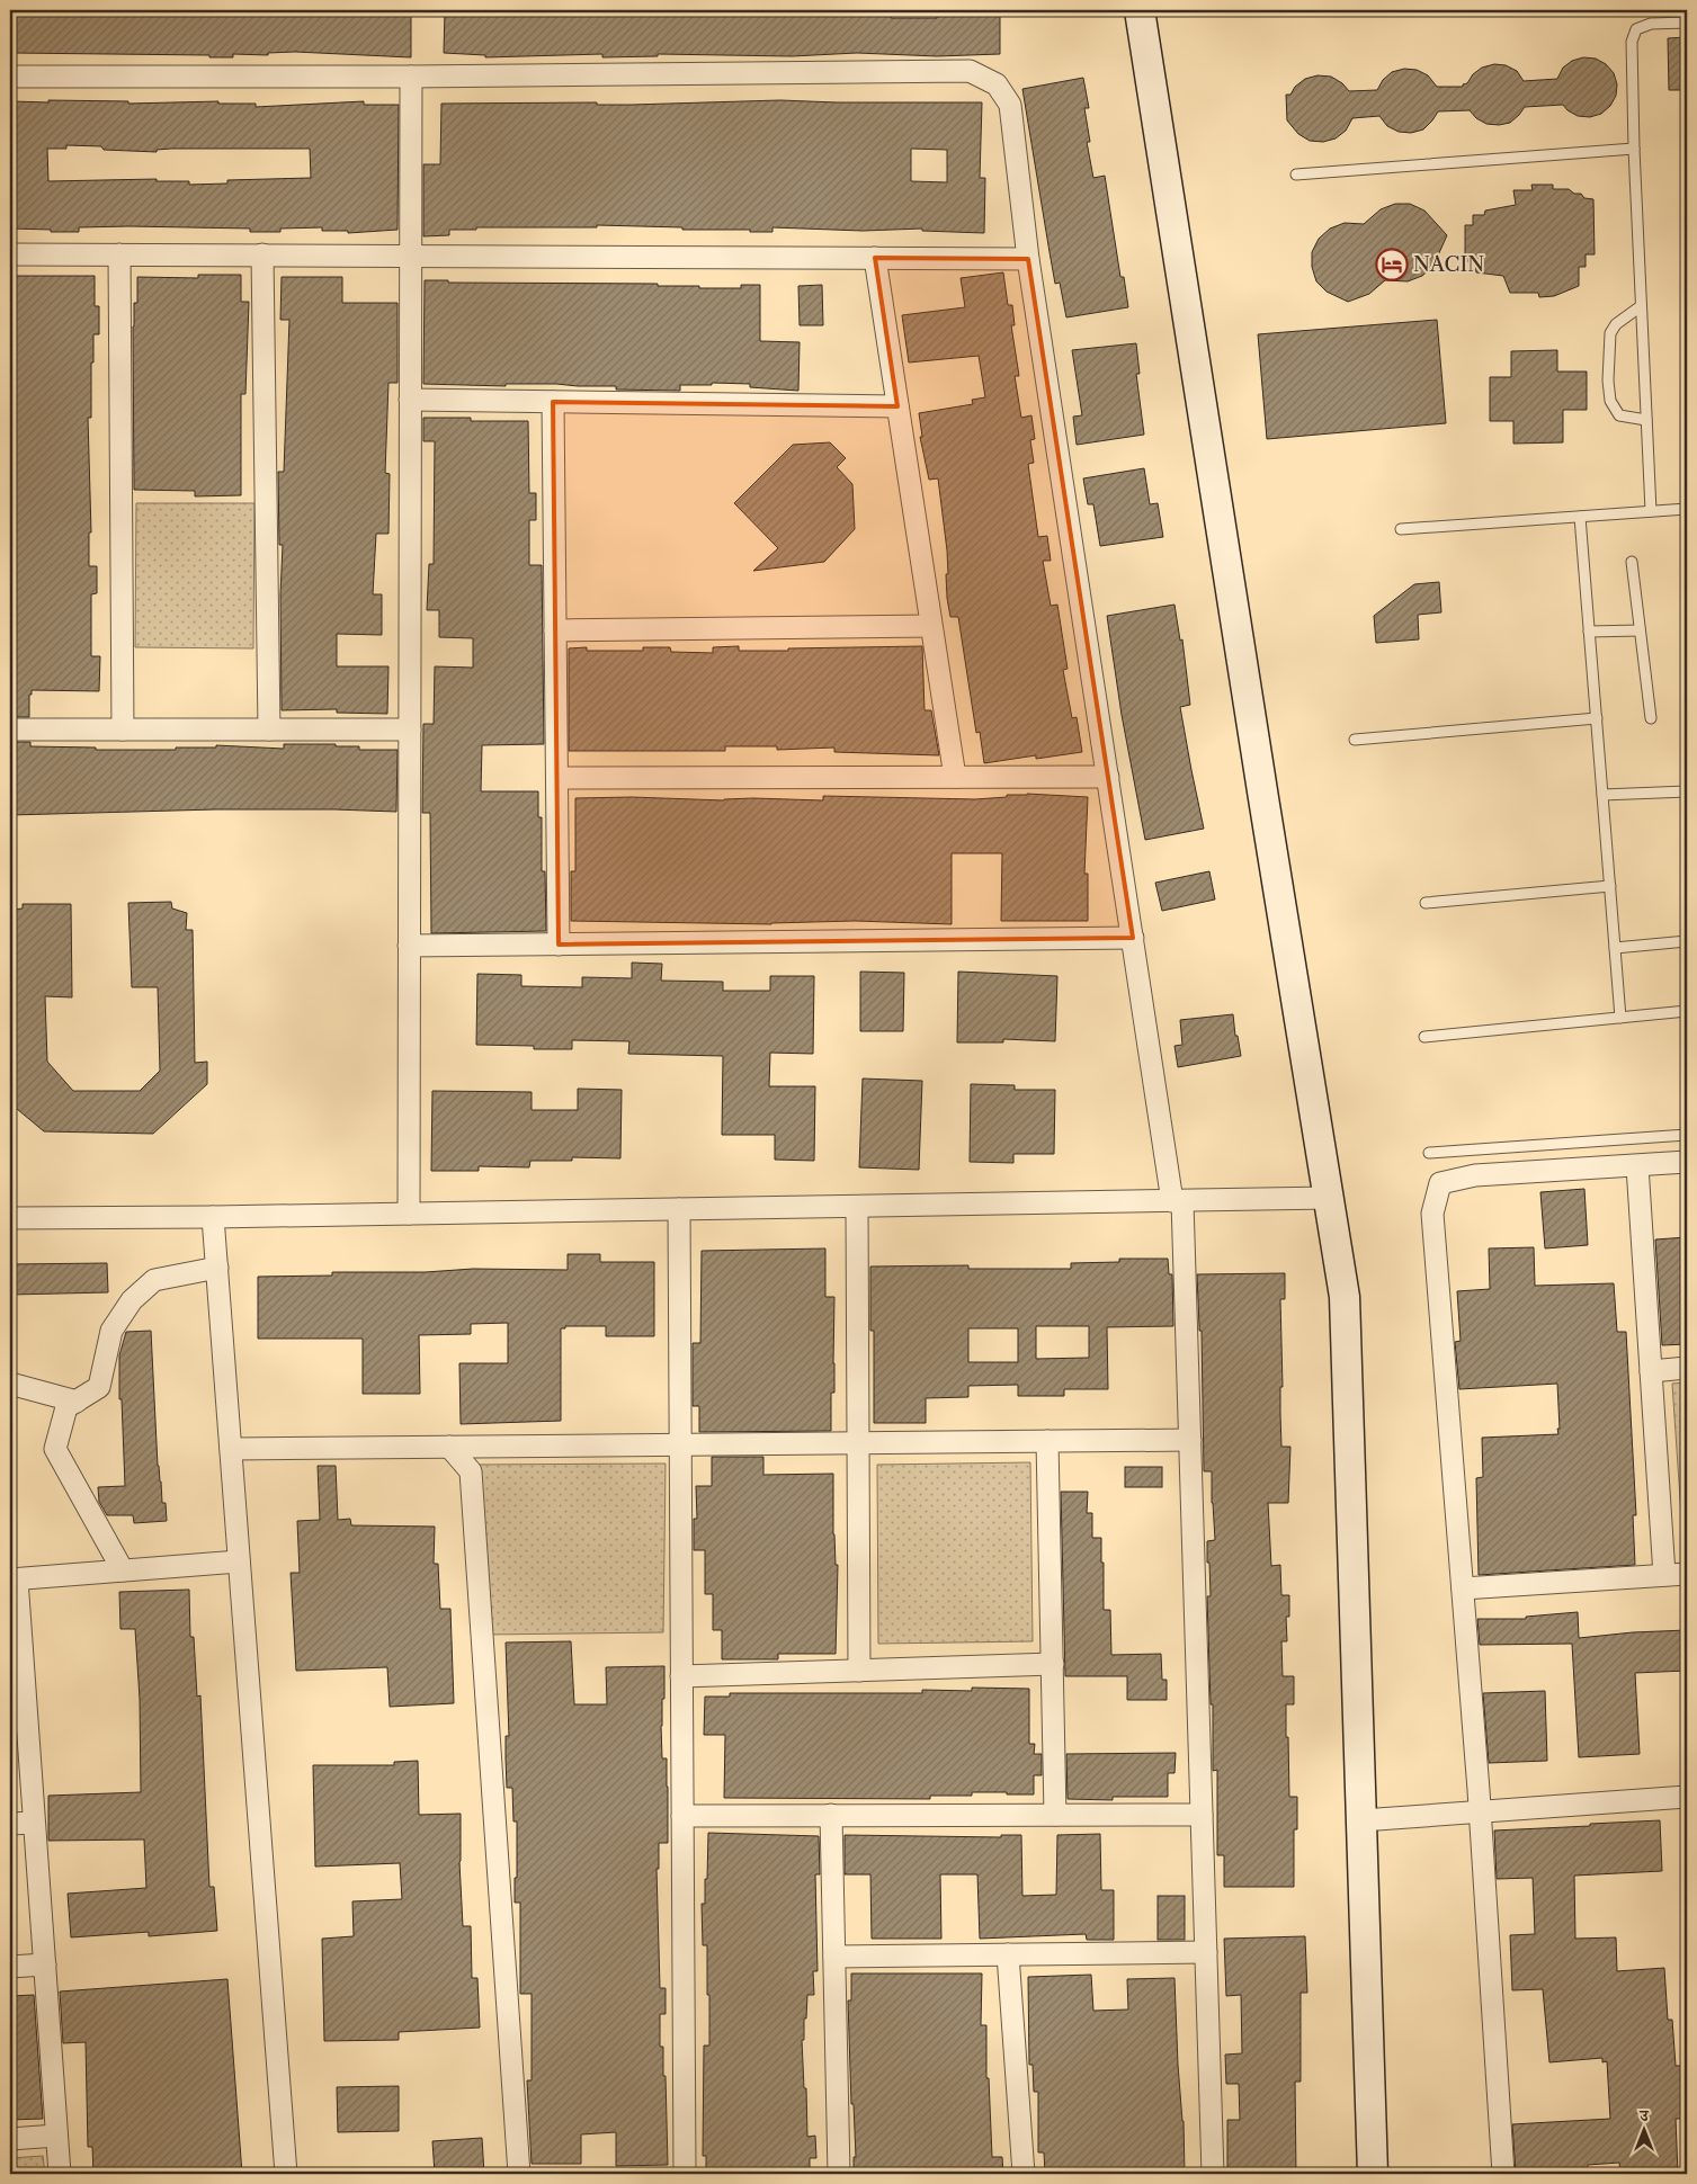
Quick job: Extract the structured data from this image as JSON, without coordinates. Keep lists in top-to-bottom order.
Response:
{
  "places": {
    "hotel": ["NACIN"]
  },
  "north": "top"
}
